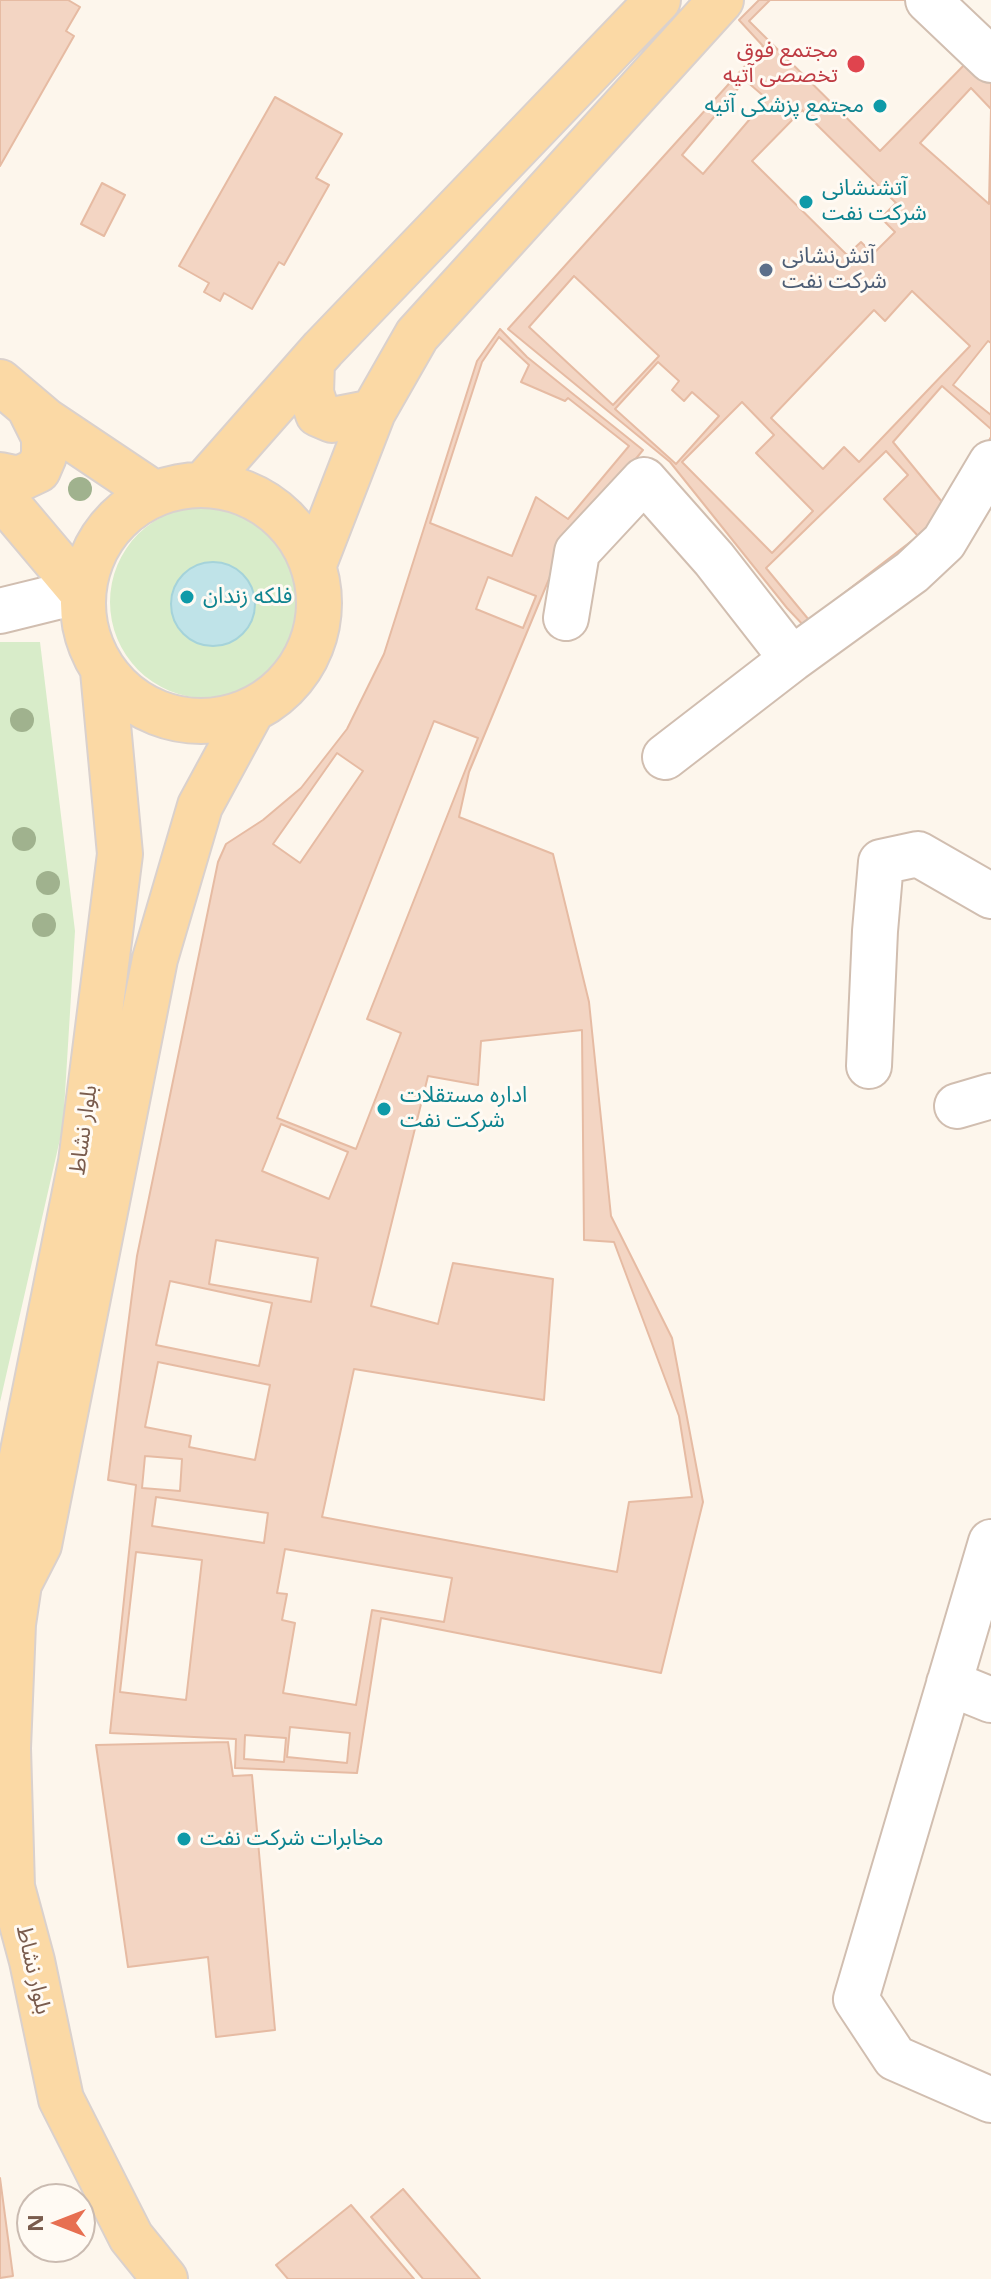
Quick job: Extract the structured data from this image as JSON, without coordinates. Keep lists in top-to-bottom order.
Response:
{
  "streets": {
    "main road": ["بلوار نشاط"]
  },
  "places": [
    "مجتمع فوق تخصصی آتیه",
    "مجتمع پزشکی آتیه",
    "آتشنشانی شرکت نفت",
    "آتش‌نشانی شرکت نفت",
    "فلکه زندان",
    "اداره مستقلات شرکت نفت",
    "مخابرات شرکت نفت"
  ],
  "north": "left"
}
